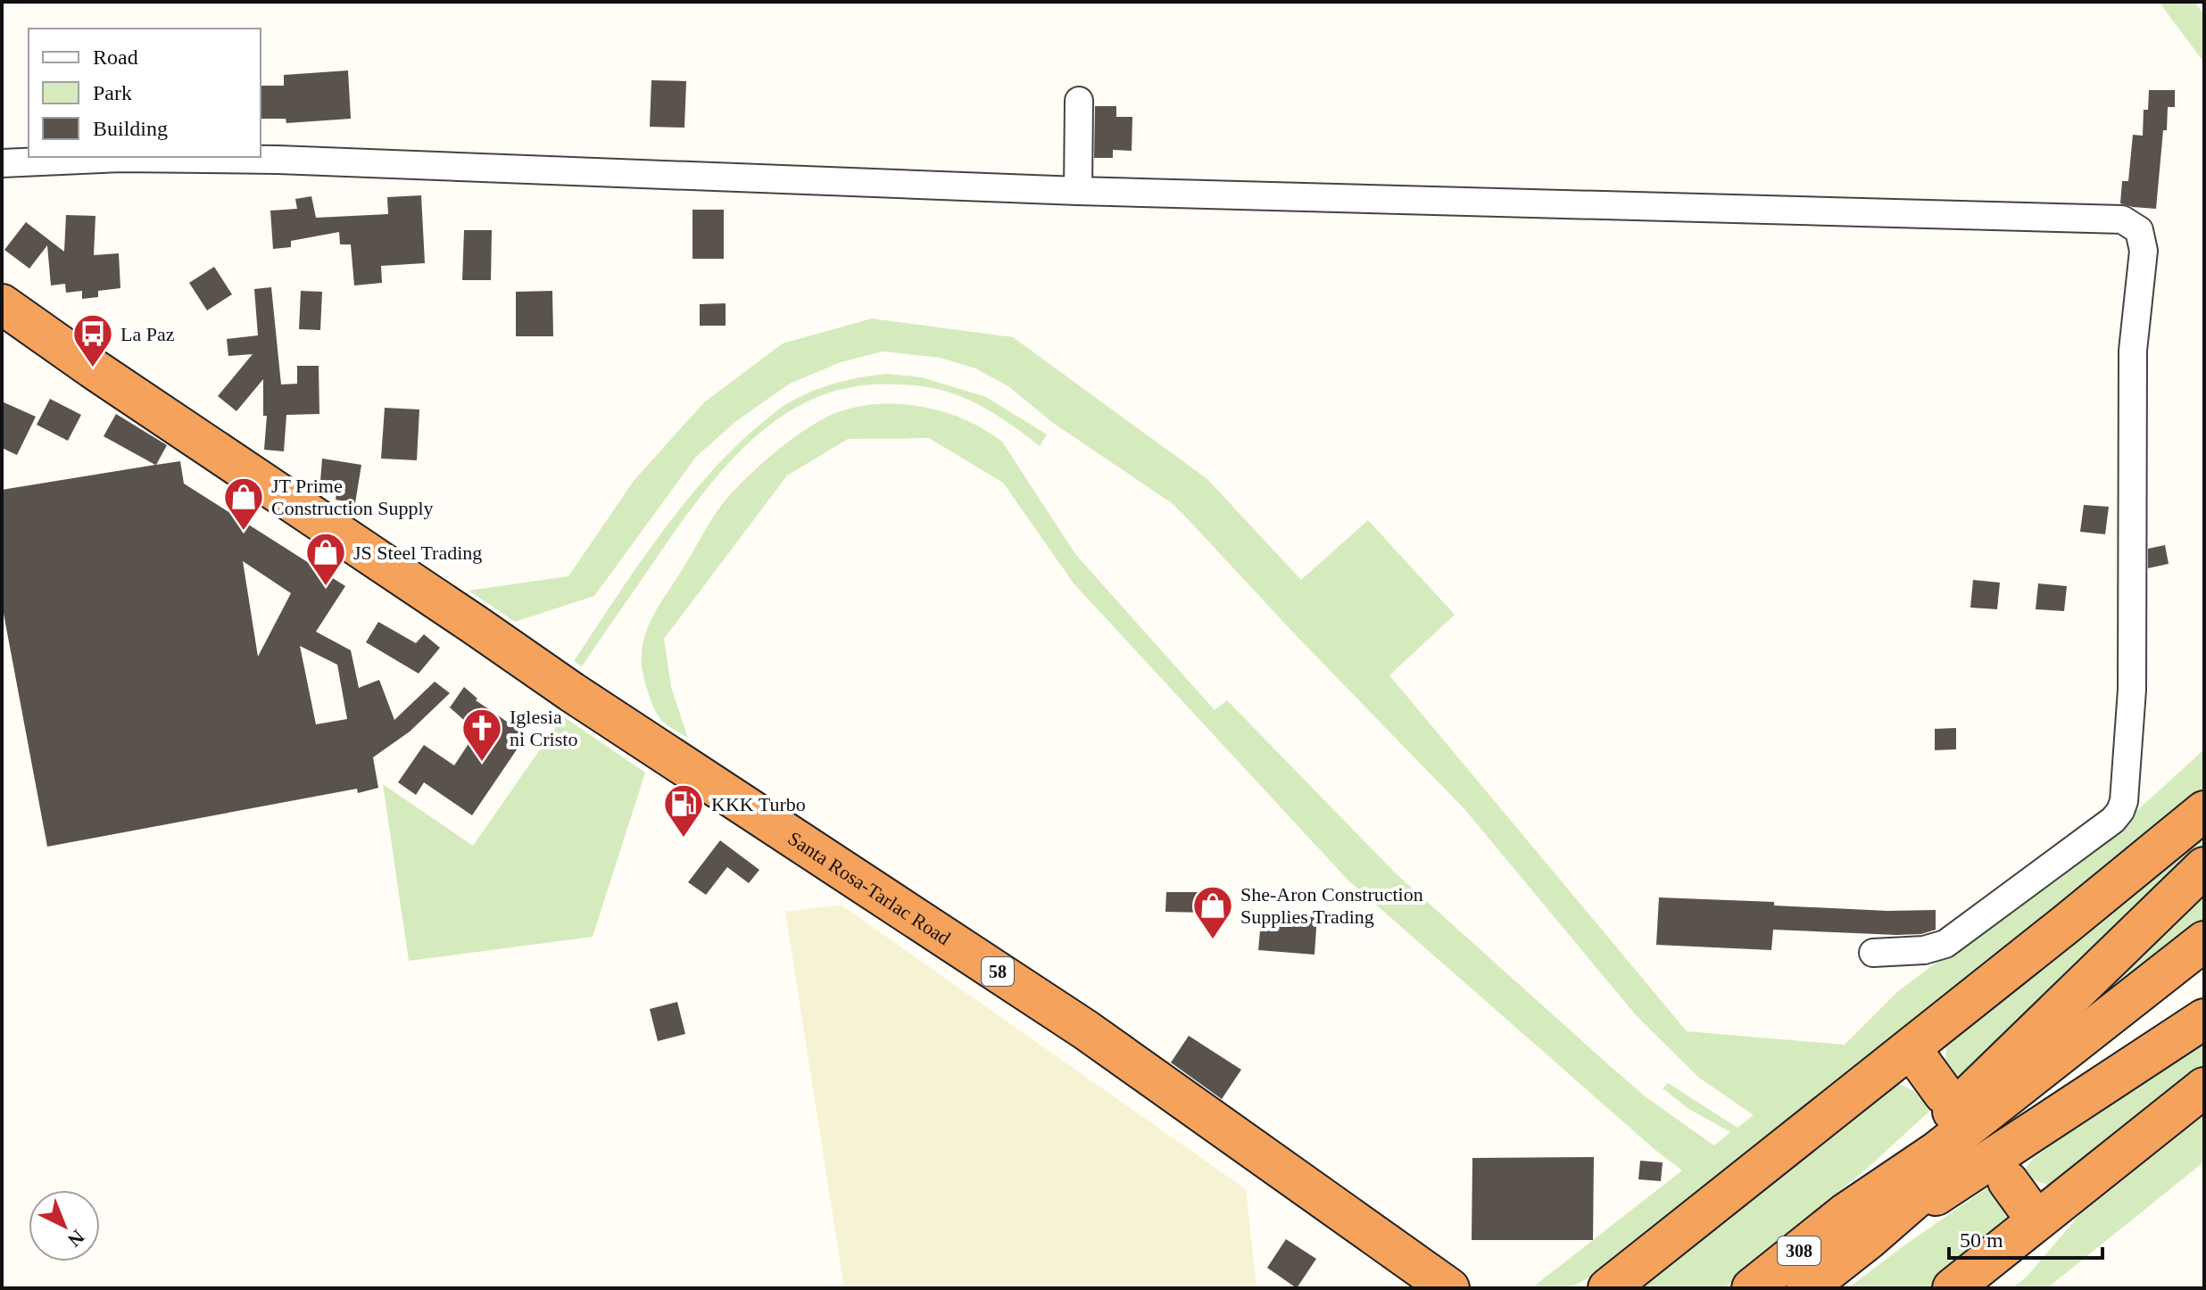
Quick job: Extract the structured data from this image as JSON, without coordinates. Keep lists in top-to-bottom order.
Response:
{
  "streets": {
    "highway": ["Santa Rosa-Tarlac Road", "58", "308"]
  },
  "places": {
    "bus stop": ["La Paz"],
    "shop": ["JT Prime Construction Supply", "JS Steel Trading", "She-Aron Construction Supplies Trading"],
    "church": ["Iglesia ni Cristo"],
    "fuel station": ["KKK Turbo"]
  },
  "legend": ["Road", "Park", "Building"],
  "scale_bar": "50 m",
  "north": "bottom right"
}
